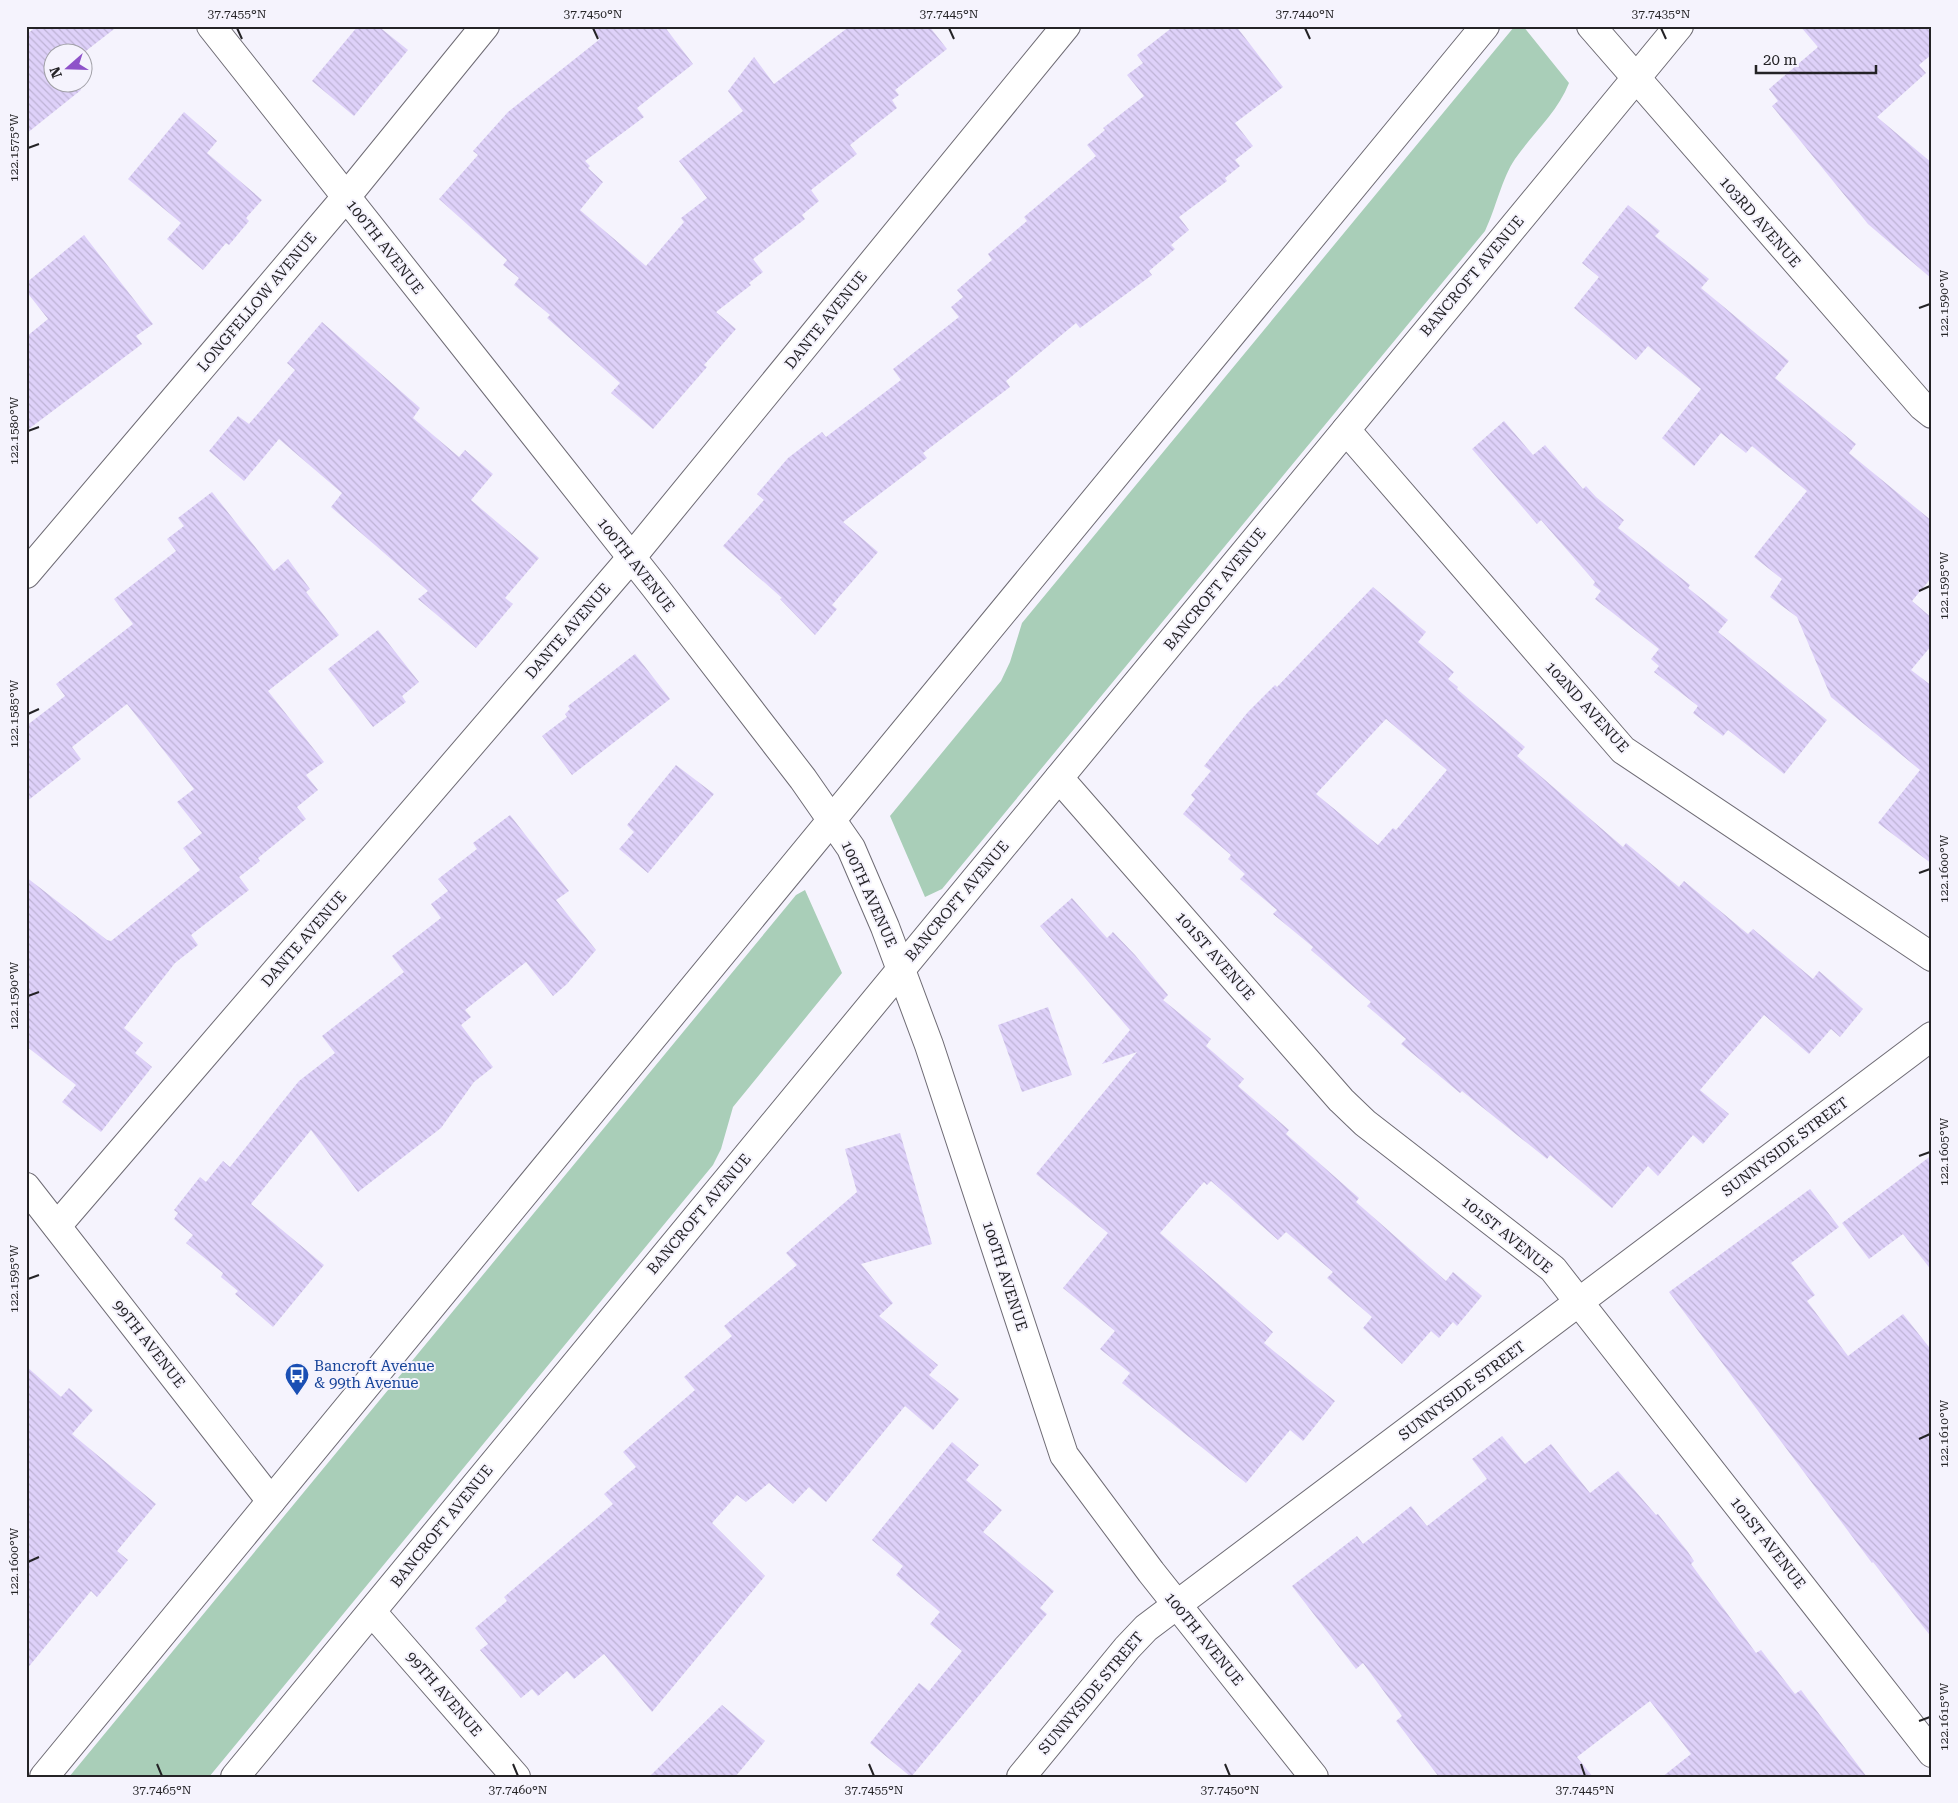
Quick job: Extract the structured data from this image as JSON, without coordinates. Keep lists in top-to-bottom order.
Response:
{
  "streets": {
    "street": [
      "103RD AVENUE",
      "100TH AVENUE",
      "BANCROFT AVENUE",
      "LONGFELLOW AVENUE",
      "DANTE AVENUE",
      "102ND AVENUE",
      "101ST AVENUE",
      "SUNNYSIDE STREET",
      "99TH AVENUE"
    ]
  },
  "crossings": [
    ["103RD AVENUE", "BANCROFT AVENUE"],
    ["100TH AVENUE", "BANCROFT AVENUE"],
    ["100TH AVENUE", "LONGFELLOW AVENUE"],
    ["100TH AVENUE", "DANTE AVENUE"],
    ["100TH AVENUE", "SUNNYSIDE STREET"],
    ["BANCROFT AVENUE", "102ND AVENUE"],
    ["BANCROFT AVENUE", "101ST AVENUE"],
    ["BANCROFT AVENUE", "99TH AVENUE"],
    ["DANTE AVENUE", "99TH AVENUE"],
    ["101ST AVENUE", "SUNNYSIDE STREET"]
  ],
  "places": {
    "bus stop": ["Bancroft Avenue & 99th Avenue"]
  },
  "scale_bar": "20 m",
  "north": "left",
  "coordinates": [
    "37.7455°N",
    "37.7450°N",
    "37.7445°N",
    "37.7440°N",
    "37.7435°N",
    "122.1575°W",
    "122.1590°W",
    "122.1580°W",
    "122.1595°W",
    "122.1585°W",
    "122.1600°W",
    "122.1605°W",
    "122.1610°W",
    "122.1615°W",
    "37.7465°N",
    "37.7460°N"
  ]
}
